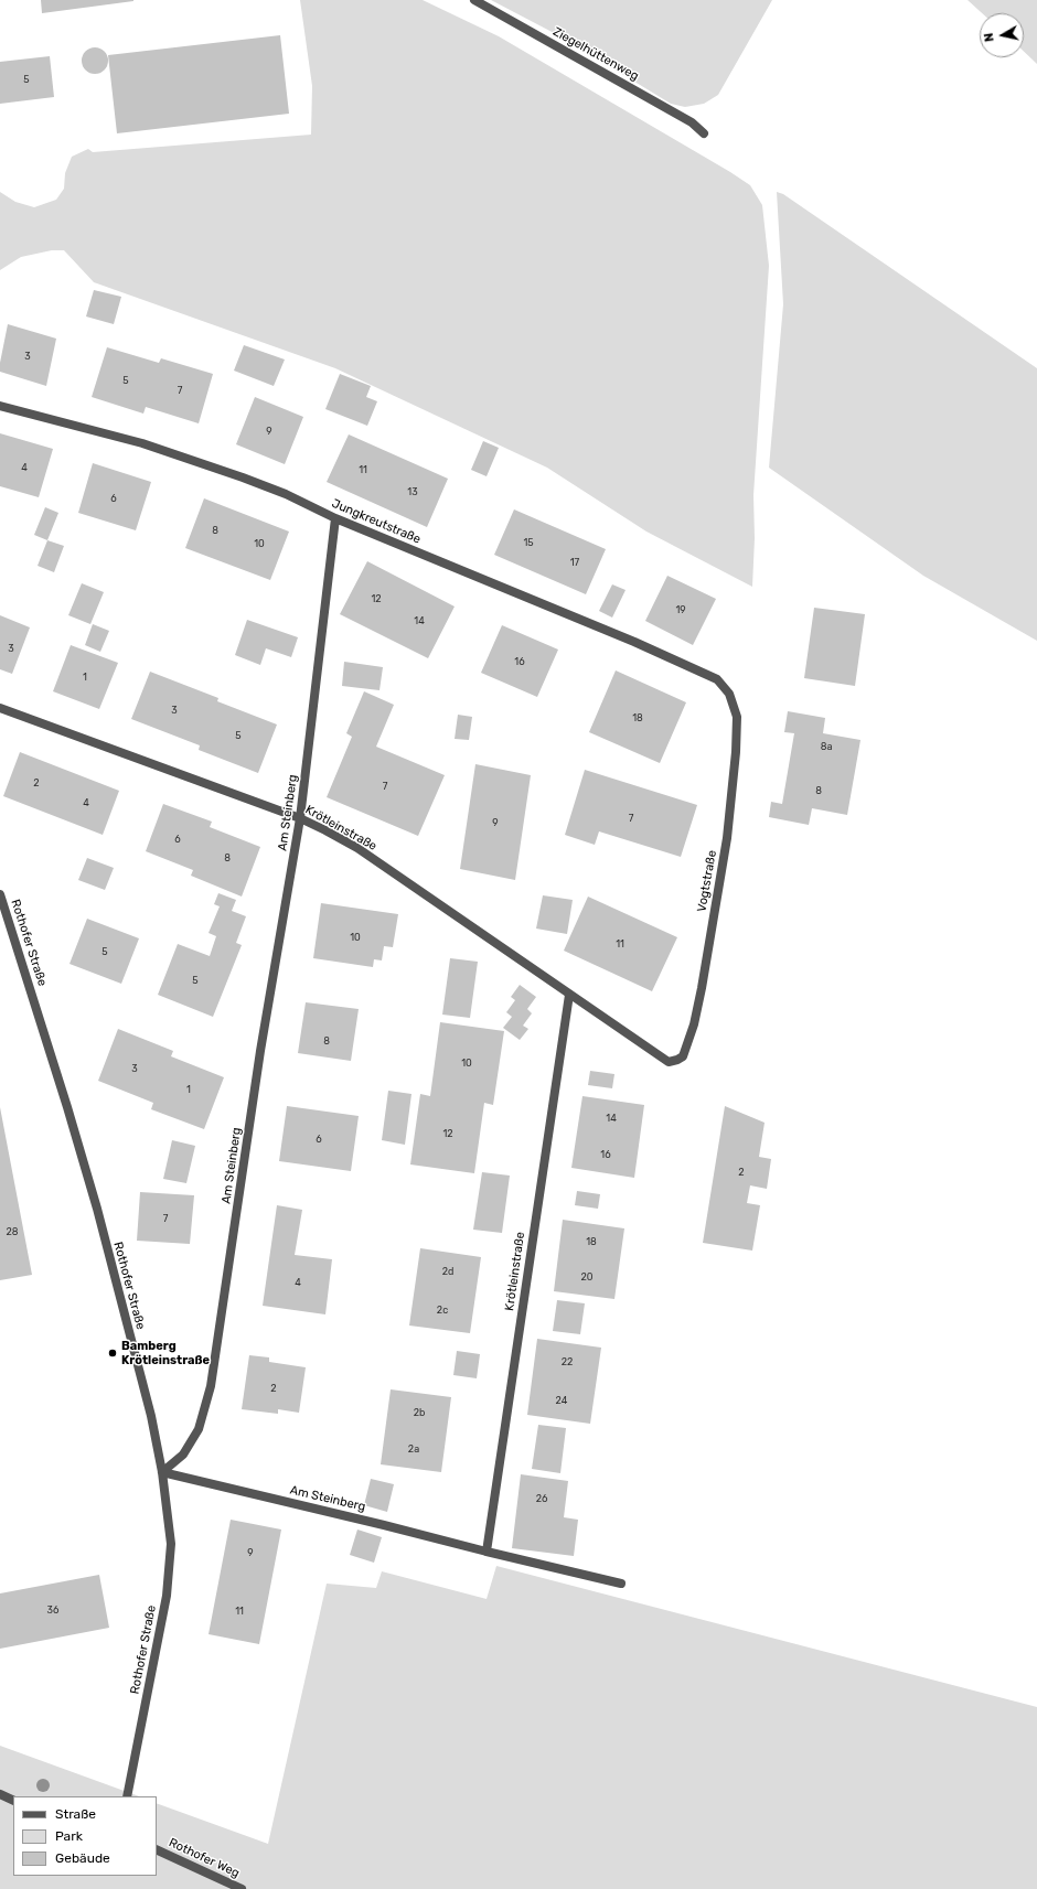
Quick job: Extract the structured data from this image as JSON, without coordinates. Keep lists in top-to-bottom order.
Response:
{
  "streets": {
    "street": [
      "Ziegelhüttenweg",
      "Jungkreutstraße",
      "Am Steinberg",
      "Krötleinstraße",
      "Vogtstraße",
      "Rothofer Straße",
      "Rothofer Weg"
    ]
  },
  "crossings": [
    ["Jungkreutstraße", "Am Steinberg"],
    ["Jungkreutstraße", "Vogtstraße"],
    ["Am Steinberg", "Krötleinstraße"],
    ["Am Steinberg", "Rothofer Straße"],
    ["Krötleinstraße", "Vogtstraße"]
  ],
  "places": ["Bamberg Krötleinstraße"],
  "house_numbers": [
    "5",
    "3",
    "5",
    "7",
    "9",
    "4",
    "11",
    "13",
    "6",
    "8",
    "15",
    "10",
    "17",
    "12",
    "19",
    "14",
    "3",
    "16",
    "1",
    "3",
    "18",
    "5",
    "8a",
    "2",
    "7",
    "8",
    "4",
    "7",
    "9",
    "6",
    "8",
    "10",
    "11",
    "5",
    "5",
    "8",
    "10",
    "3",
    "1",
    "14",
    "12",
    "6",
    "16",
    "2",
    "7",
    "28",
    "18",
    "2d",
    "20",
    "4",
    "2c",
    "22",
    "2",
    "24",
    "2b",
    "2a",
    "26",
    "9",
    "36",
    "11"
  ],
  "legend": ["Straße", "Park", "Gebäude"],
  "north": "left"
}
